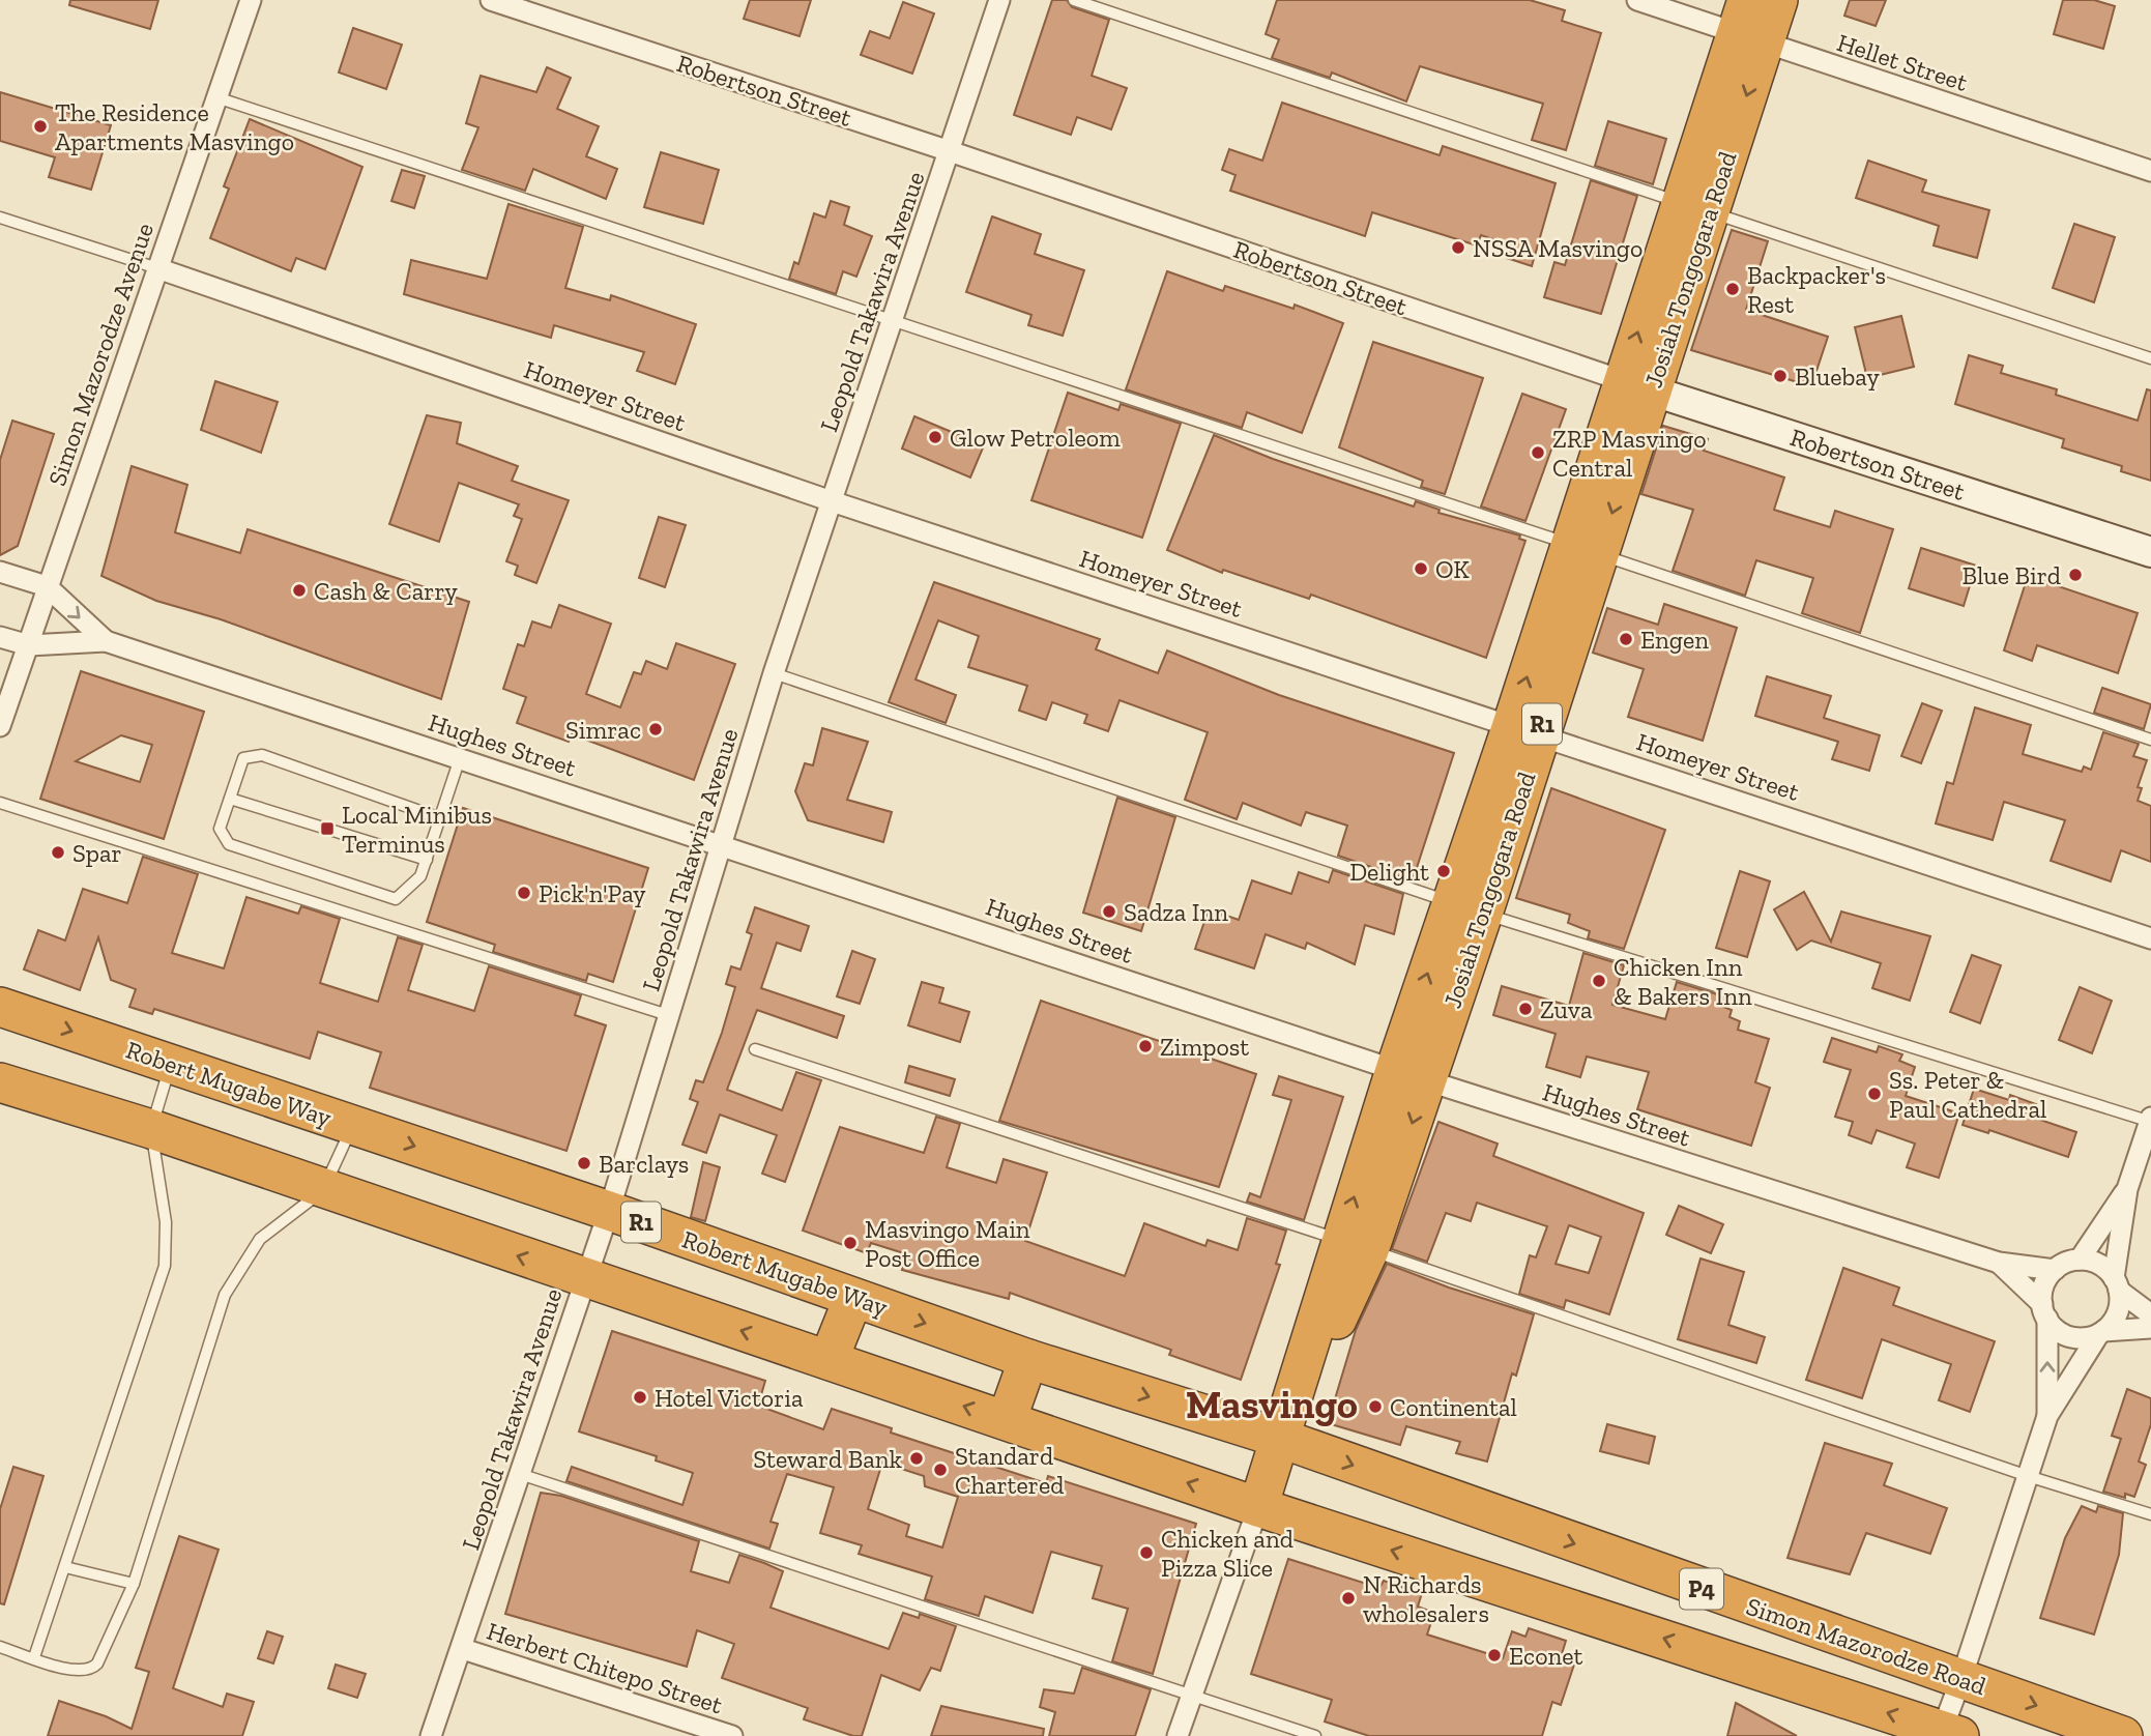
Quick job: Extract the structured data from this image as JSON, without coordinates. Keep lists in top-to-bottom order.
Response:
{
  "streets": {
    "highway": [
      "Josiah Tongogara Road",
      "R1",
      "Robert Mugabe Way",
      "P4",
      "Simon Mazorodze Road"
    ],
    "street": [
      "Hellet Street",
      "Robertson Street",
      "Leopold Takawira Avenue",
      "Simon Mazorodze Avenue",
      "Homeyer Street",
      "Hughes Street",
      "Herbert Chitepo Street"
    ]
  },
  "crossings": [
    ["Hellet Street", "Josiah Tongogara Road"],
    ["Robertson Street", "Josiah Tongogara Road"],
    ["Robertson Street", "Leopold Takawira Avenue"],
    ["Josiah Tongogara Road", "Homeyer Street"],
    ["Josiah Tongogara Road", "Hughes Street"],
    ["Josiah Tongogara Road", "Robert Mugabe Way"],
    ["Josiah Tongogara Road", "P4"],
    ["Josiah Tongogara Road", "Simon Mazorodze Road"],
    ["Leopold Takawira Avenue", "Homeyer Street"],
    ["Leopold Takawira Avenue", "Hughes Street"],
    ["Leopold Takawira Avenue", "Robert Mugabe Way"],
    ["Leopold Takawira Avenue", "Herbert Chitepo Street"],
    ["Simon Mazorodze Avenue", "Homeyer Street"],
    ["Robert Mugabe Way", "Simon Mazorodze Road"]
  ],
  "districts": ["Masvingo"],
  "places": {
    "other": [
      "The Residence Apartments Masvingo",
      "NSSA Masvingo",
      "Backpacker's Rest",
      "Bluebay",
      "Glow Petroleom",
      "ZRP Masvingo Central",
      "OK",
      "Blue Bird",
      "Cash & Carry",
      "Engen",
      "Simrac",
      "Spar",
      "Delight",
      "Pick'n'Pay",
      "Sadza Inn",
      "Chicken Inn & Bakers Inn",
      "Zuva",
      "Zimpost",
      "Ss. Peter & Paul Cathedral",
      "Barclays",
      "Masvingo Main Post Office",
      "Hotel Victoria",
      "Continental",
      "Steward Bank",
      "Standard Chartered",
      "Chicken and Pizza Slice",
      "N Richards wholesalers",
      "Econet"
    ],
    "transit": ["Local Minibus Terminus"]
  }
}
